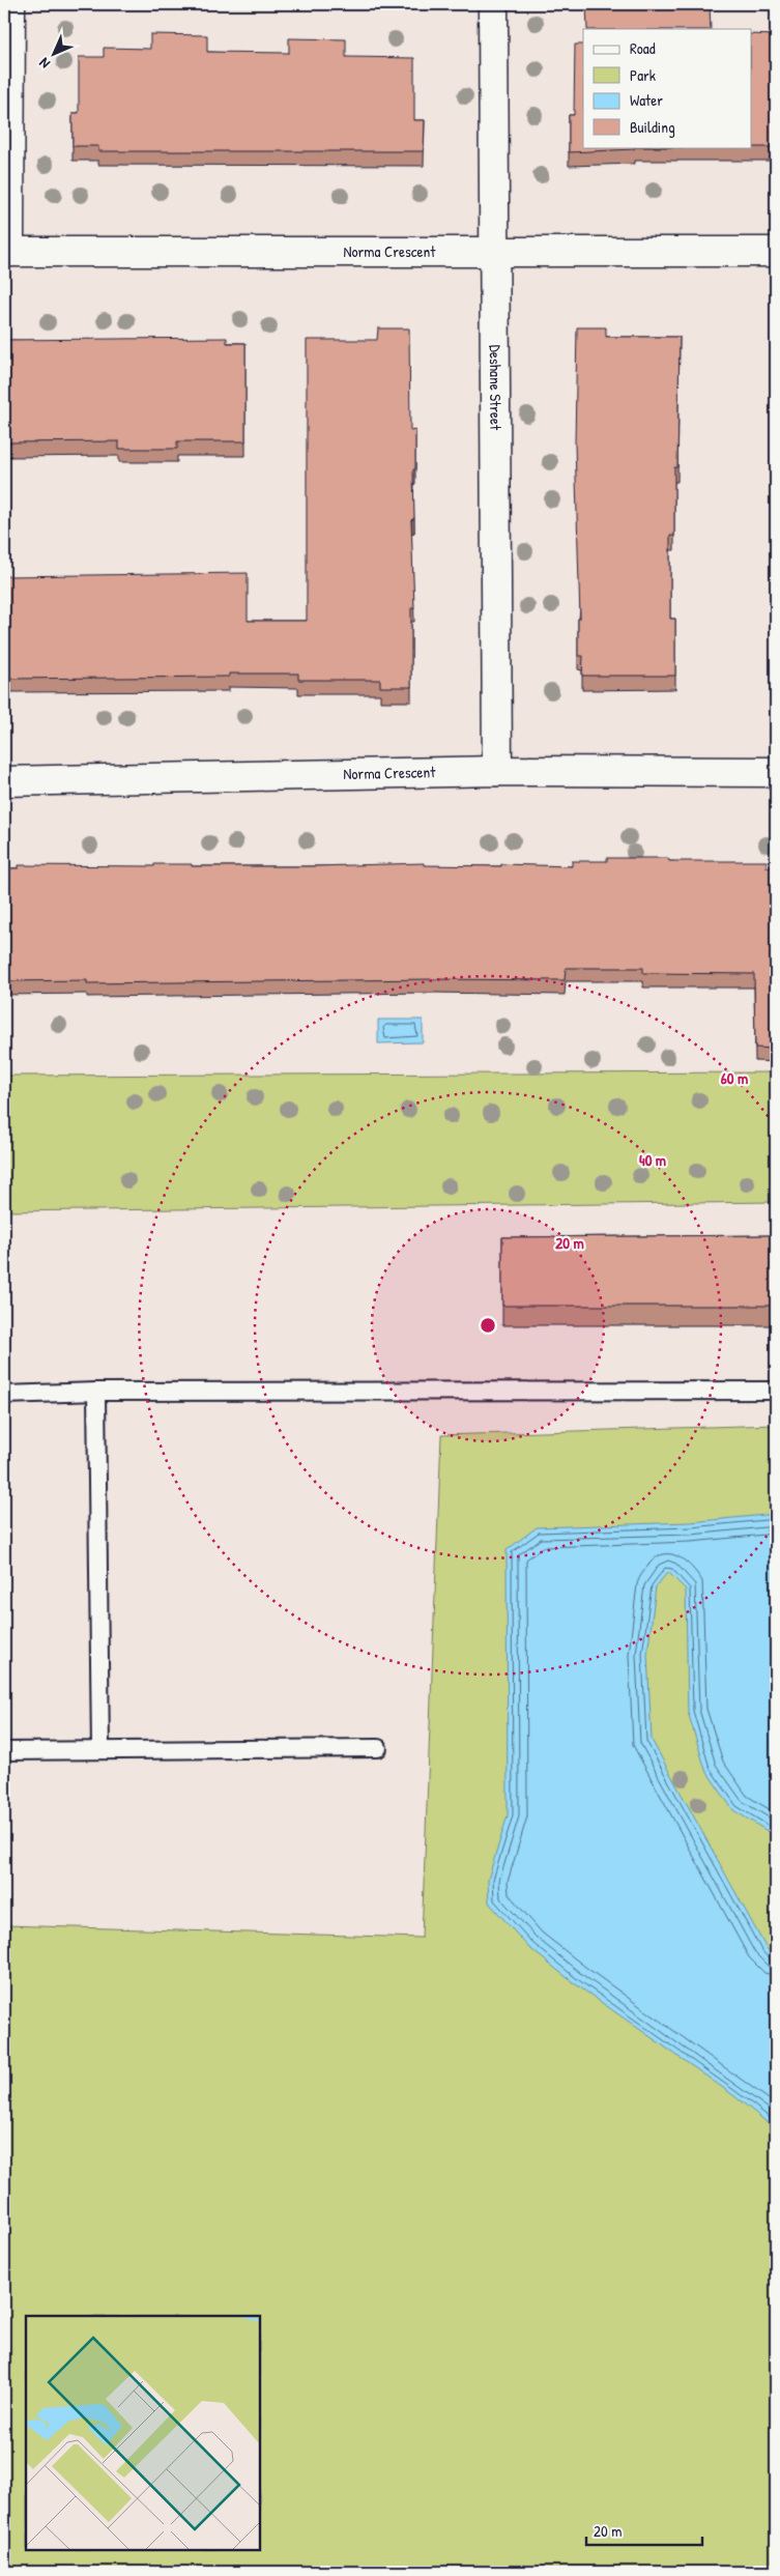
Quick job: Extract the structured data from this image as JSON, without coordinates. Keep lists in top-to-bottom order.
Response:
{
  "streets": {
    "street": ["Norma Crescent", "Deshane Street"]
  },
  "crossings": [
    ["Norma Crescent", "Deshane Street"]
  ],
  "legend": [
    "Road",
    "Park",
    "Water",
    "Building"
  ],
  "scale_bar": "20 m",
  "north": "bottom left",
  "rings": ["60 m", "40 m", "20 m"]
}
